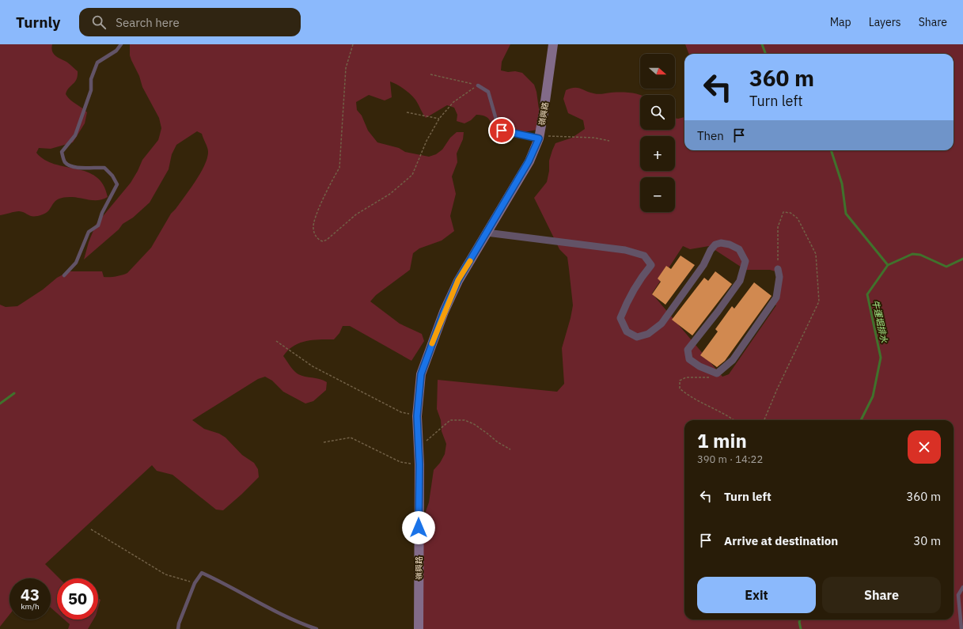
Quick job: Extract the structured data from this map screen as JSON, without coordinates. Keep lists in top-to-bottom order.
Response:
{
  "streets": {
    "main road": ["嶺興路"]
  },
  "water": ["牛運堀排水"],
  "north": "right",
  "page": {
    "header": "Turnly",
    "search": "Search here",
    "nav": ["Map", "Layers", "Share"],
    "map_buttons": ["+", "−"],
    "turn": ["360 m", "Turn left"],
    "then": "Then",
    "heading": ["1 min", "390 m · 14:22"],
    "list": [
      {
        "name": "Turn left",
        "value": "360 m"
      },
      {
        "name": "Arrive at destination",
        "value": "30 m"
      }
    ],
    "buttons": ["Exit", "Share"],
    "speed": "43 km/h",
    "limit": "50"
  }
}
